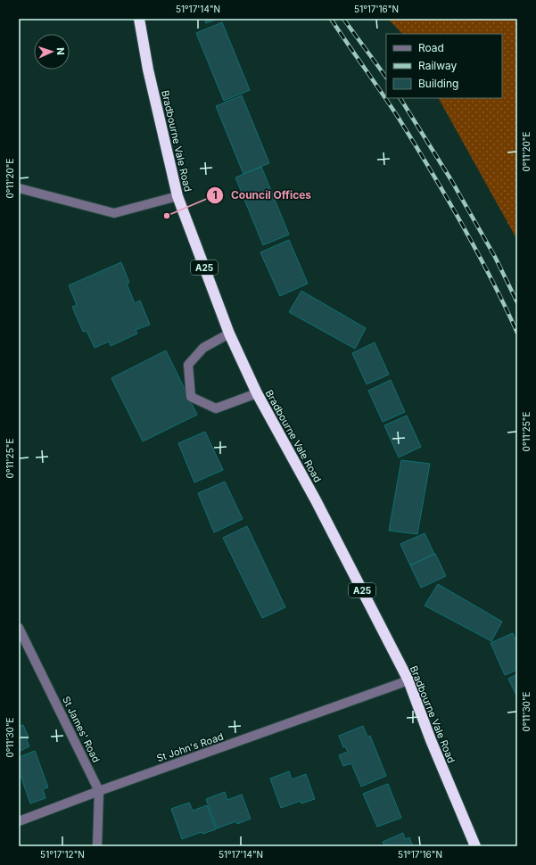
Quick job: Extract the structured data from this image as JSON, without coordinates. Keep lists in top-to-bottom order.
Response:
{
  "streets": {
    "highway": ["Bradbourne Vale Road", "A25"],
    "street": ["St James' Road", "St John's Road"]
  },
  "crossings": [
    ["Bradbourne Vale Road", "St John's Road"],
    ["St James' Road", "St John's Road"]
  ],
  "places": ["Council Offices"],
  "legend": ["Road", "Railway", "Building"],
  "north": "right",
  "coordinates": [
    "51°17'14\"N",
    "51°17'16\"N",
    "0°11'20\"E",
    "0°11'25\"E",
    "0°11'30\"E",
    "51°17'12\"N"
  ]
}
